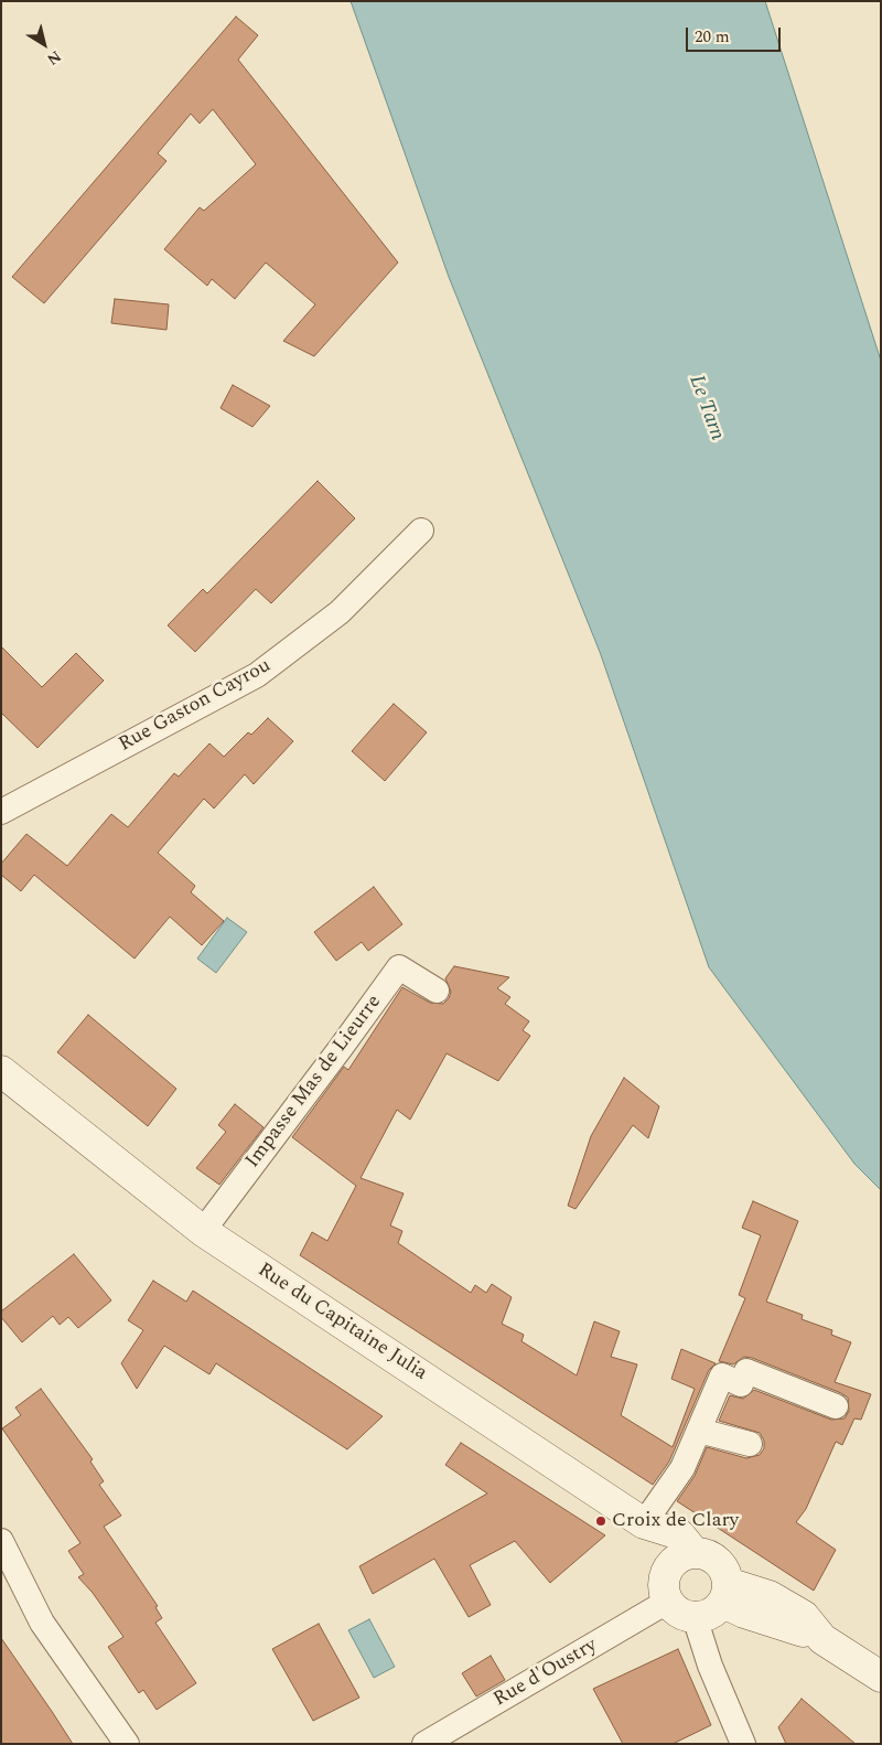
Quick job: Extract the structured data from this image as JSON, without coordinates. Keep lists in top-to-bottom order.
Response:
{
  "streets": {
    "street": [
      "Rue Gaston Cayrou",
      "Impasse Mas de Lieurre",
      "Rue du Capitaine Julia",
      "Rue d'Oustry"
    ]
  },
  "crossings": [
    ["Impasse Mas de Lieurre", "Rue du Capitaine Julia"],
    ["Rue du Capitaine Julia", "Rue d'Oustry"]
  ],
  "water": ["Le Tarn"],
  "places": ["Croix de Clary"],
  "scale_bar": "20 m",
  "north": "bottom right"
}
